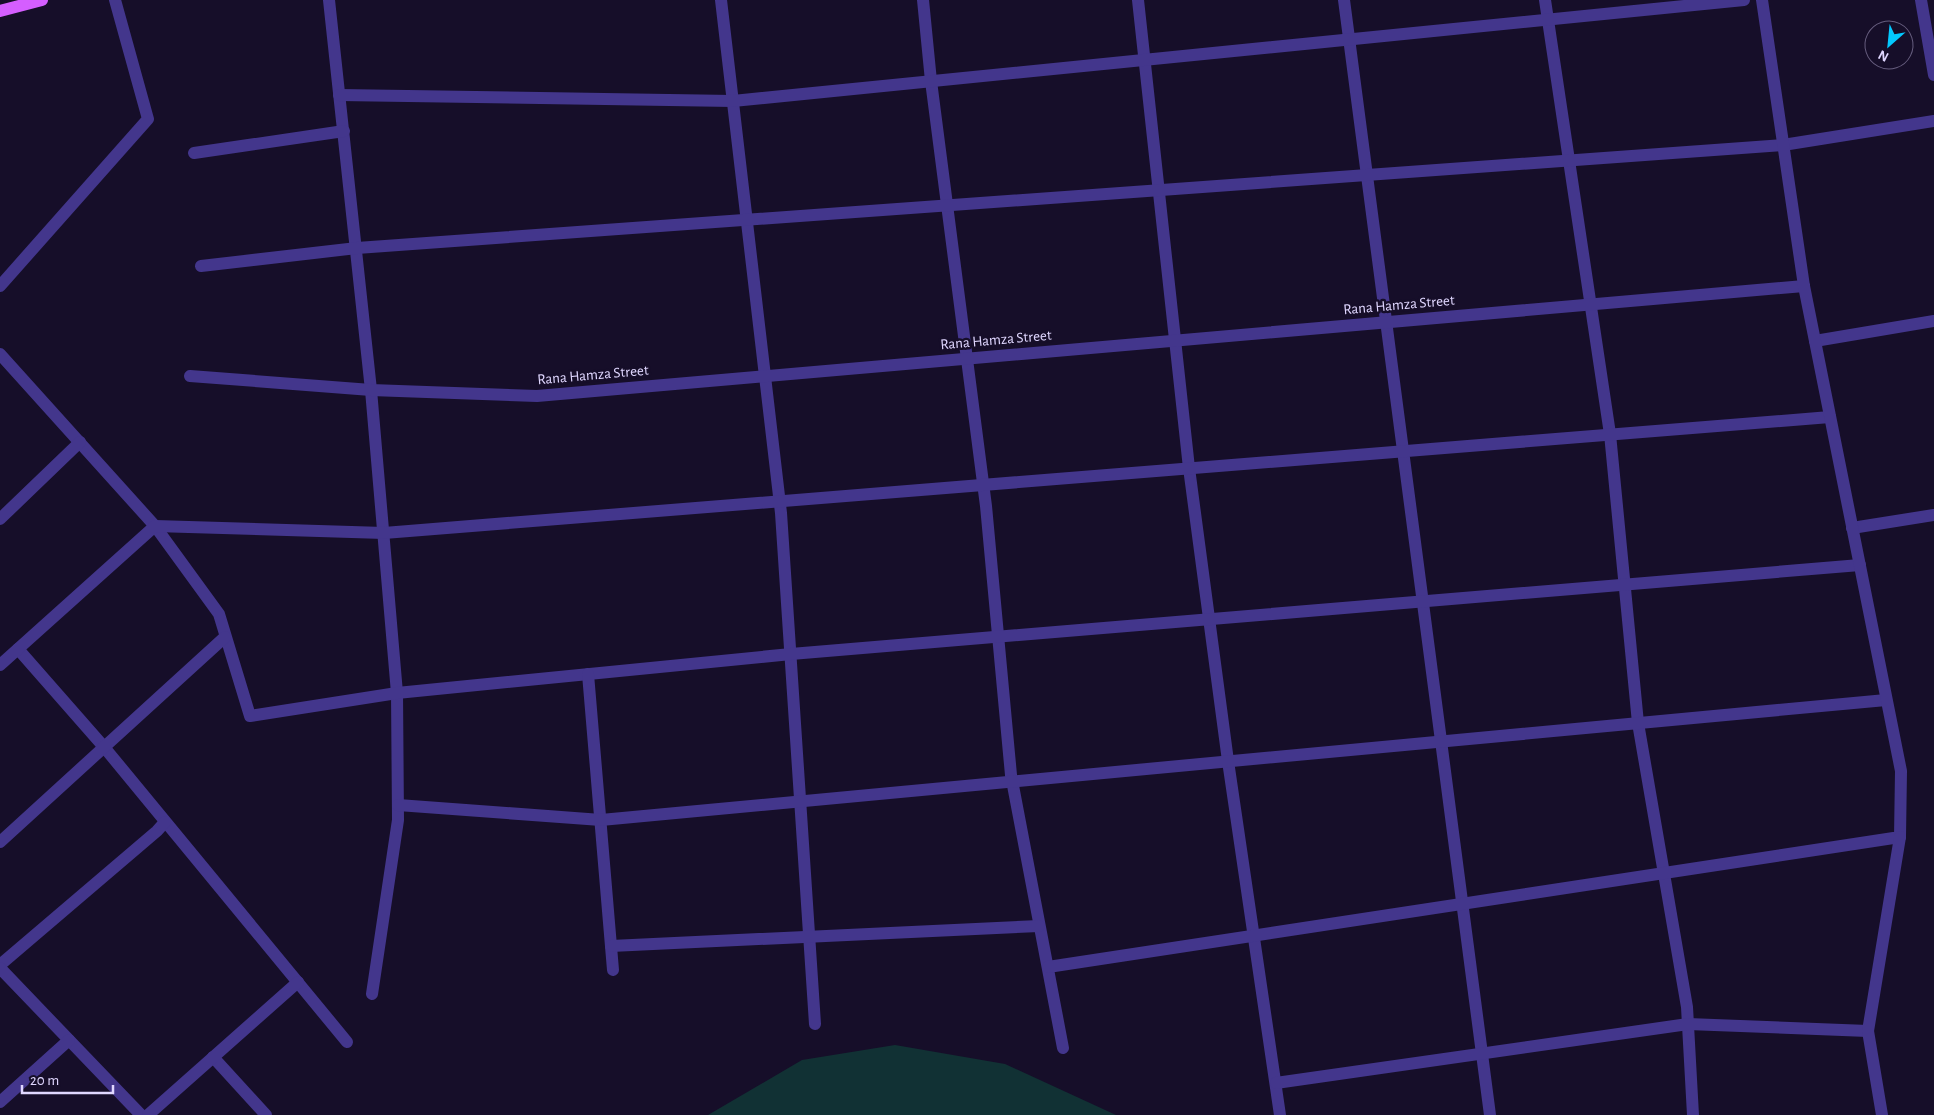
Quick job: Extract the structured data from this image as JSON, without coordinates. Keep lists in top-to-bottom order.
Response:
{
  "streets": {
    "street": ["Rana Hamza Street"]
  },
  "scale_bar": "20 m",
  "north": "bottom left"
}
